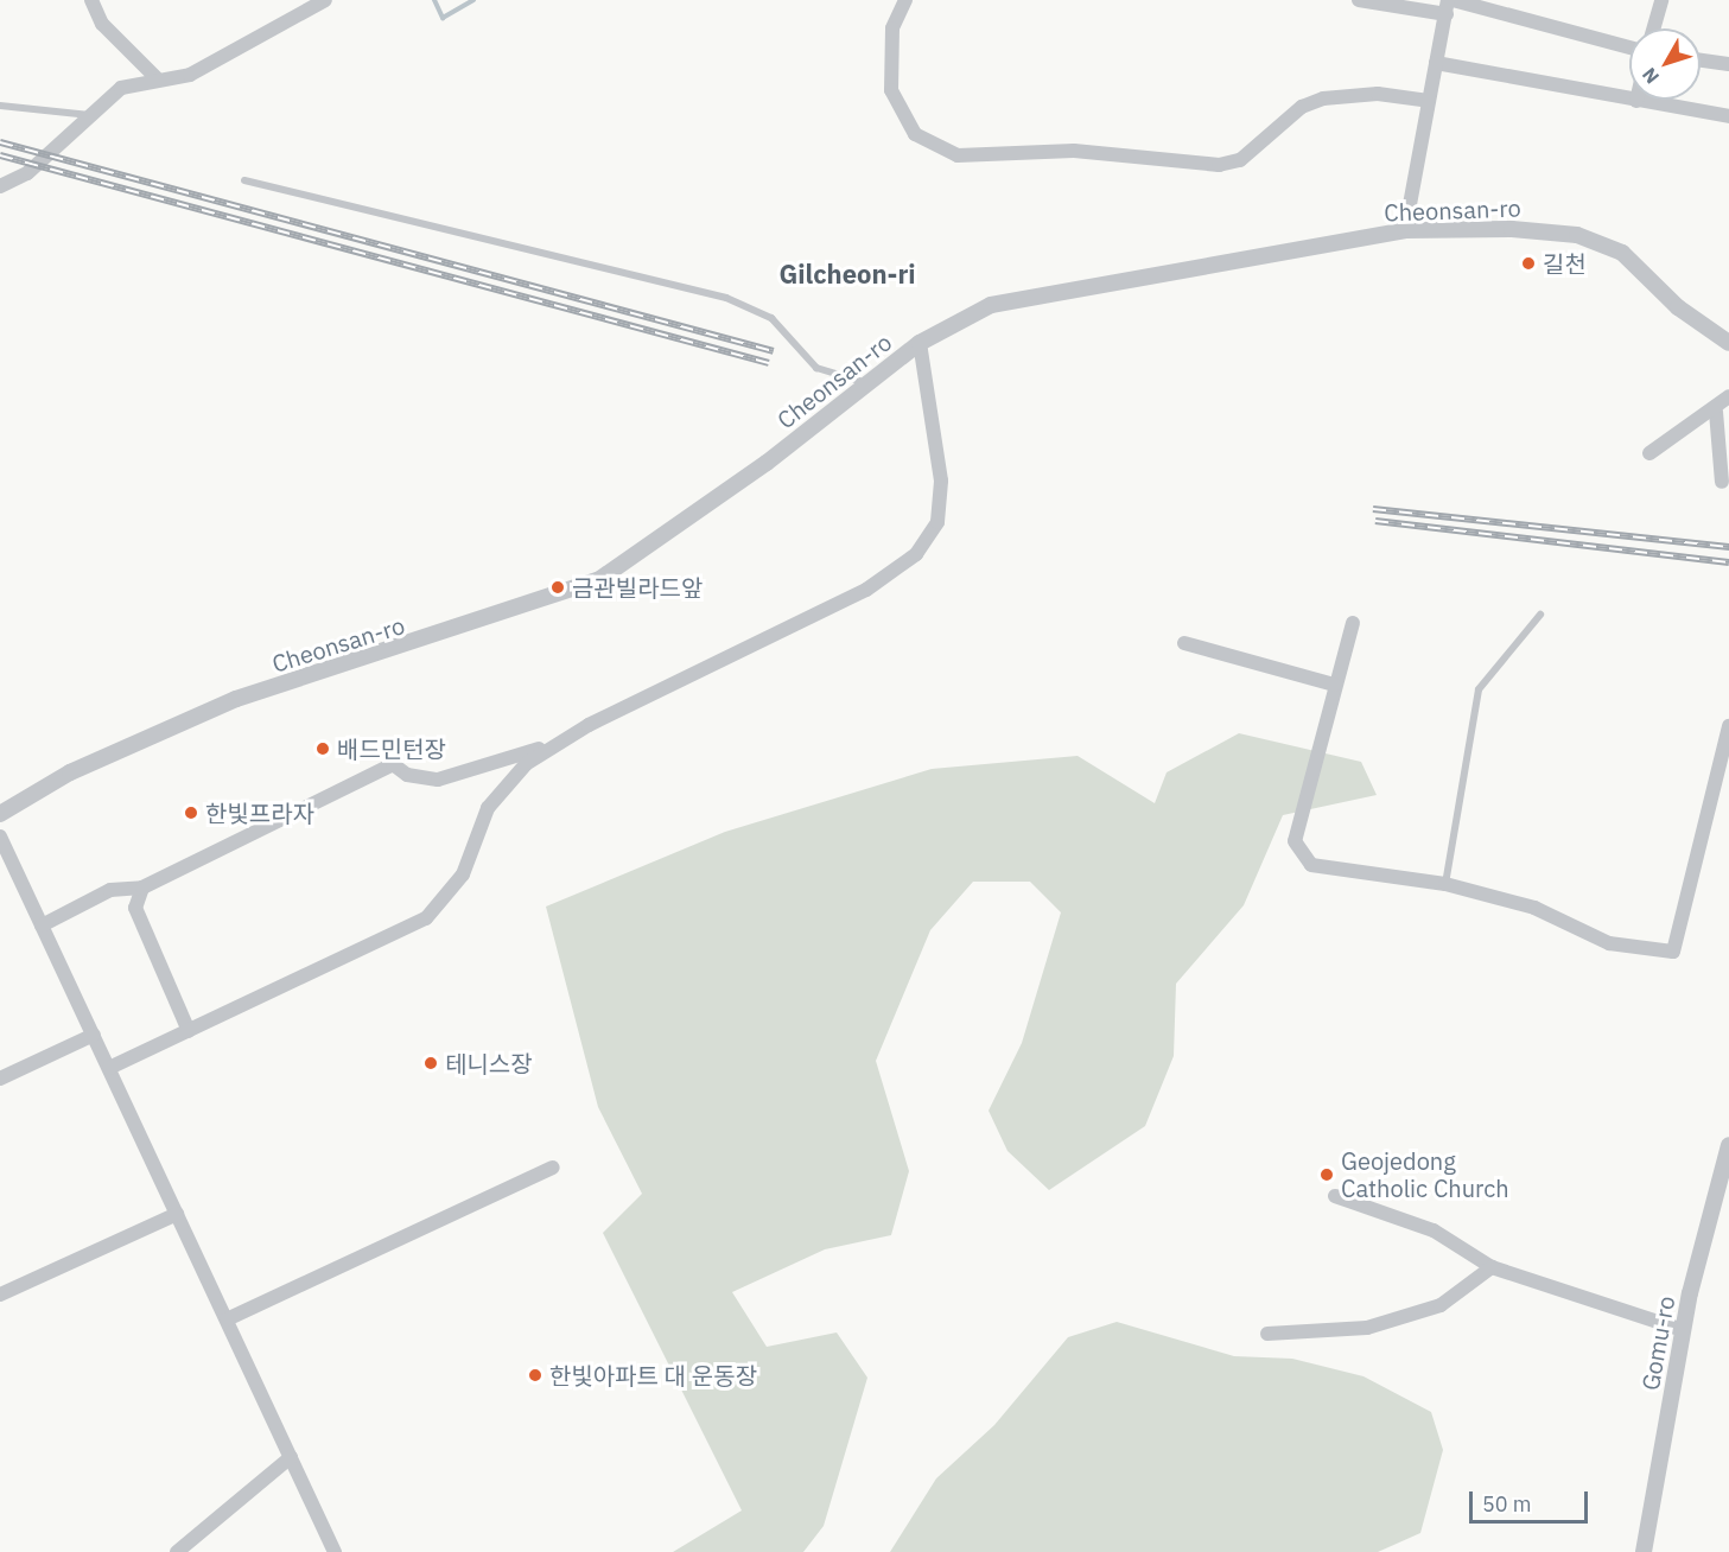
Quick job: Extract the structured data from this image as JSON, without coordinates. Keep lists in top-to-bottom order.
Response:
{
  "streets": {
    "street": ["Cheonsan-ro", "Gomu-ro"]
  },
  "districts": ["Gilcheon-ri"],
  "places": [
    "길천",
    "금관빌라드앞",
    "배드민턴장",
    "한빛프라자",
    "테니스장",
    "Geojedong Catholic Church",
    "한빛아파트 대 운동장"
  ],
  "scale_bar": "50 m",
  "north": "bottom left"
}
